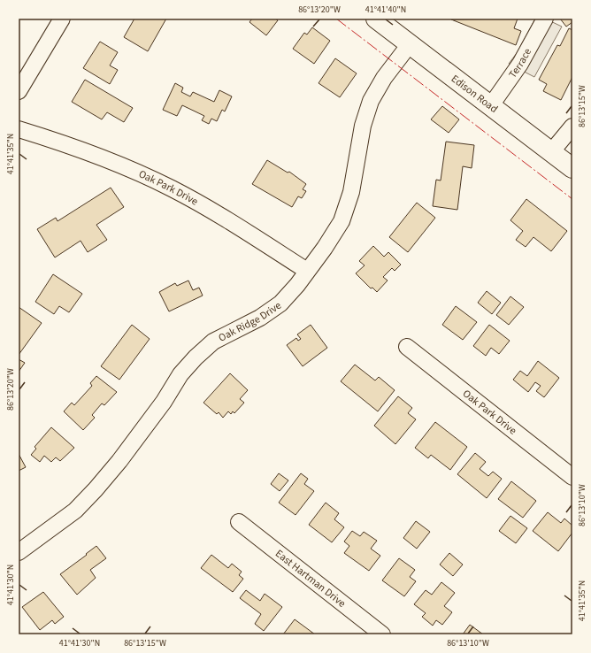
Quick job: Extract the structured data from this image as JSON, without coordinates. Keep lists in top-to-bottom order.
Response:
{
  "streets": {
    "main road": ["Edison Road"],
    "street": [
      "Terrace",
      "Oak Park Drive",
      "Oak Ridge Drive",
      "East Hartman Drive"
    ]
  },
  "crossings": [
    ["Terrace", "Edison Road"],
    ["Edison Road", "Oak Ridge Drive"],
    ["Oak Park Drive", "Oak Ridge Drive"]
  ],
  "coordinates": [
    "86°13'20\"W",
    "41°41'40\"N",
    "86°13'15\"W",
    "41°41'35\"N",
    "86°13'10\"W",
    "41°41'30\"N"
  ]
}
